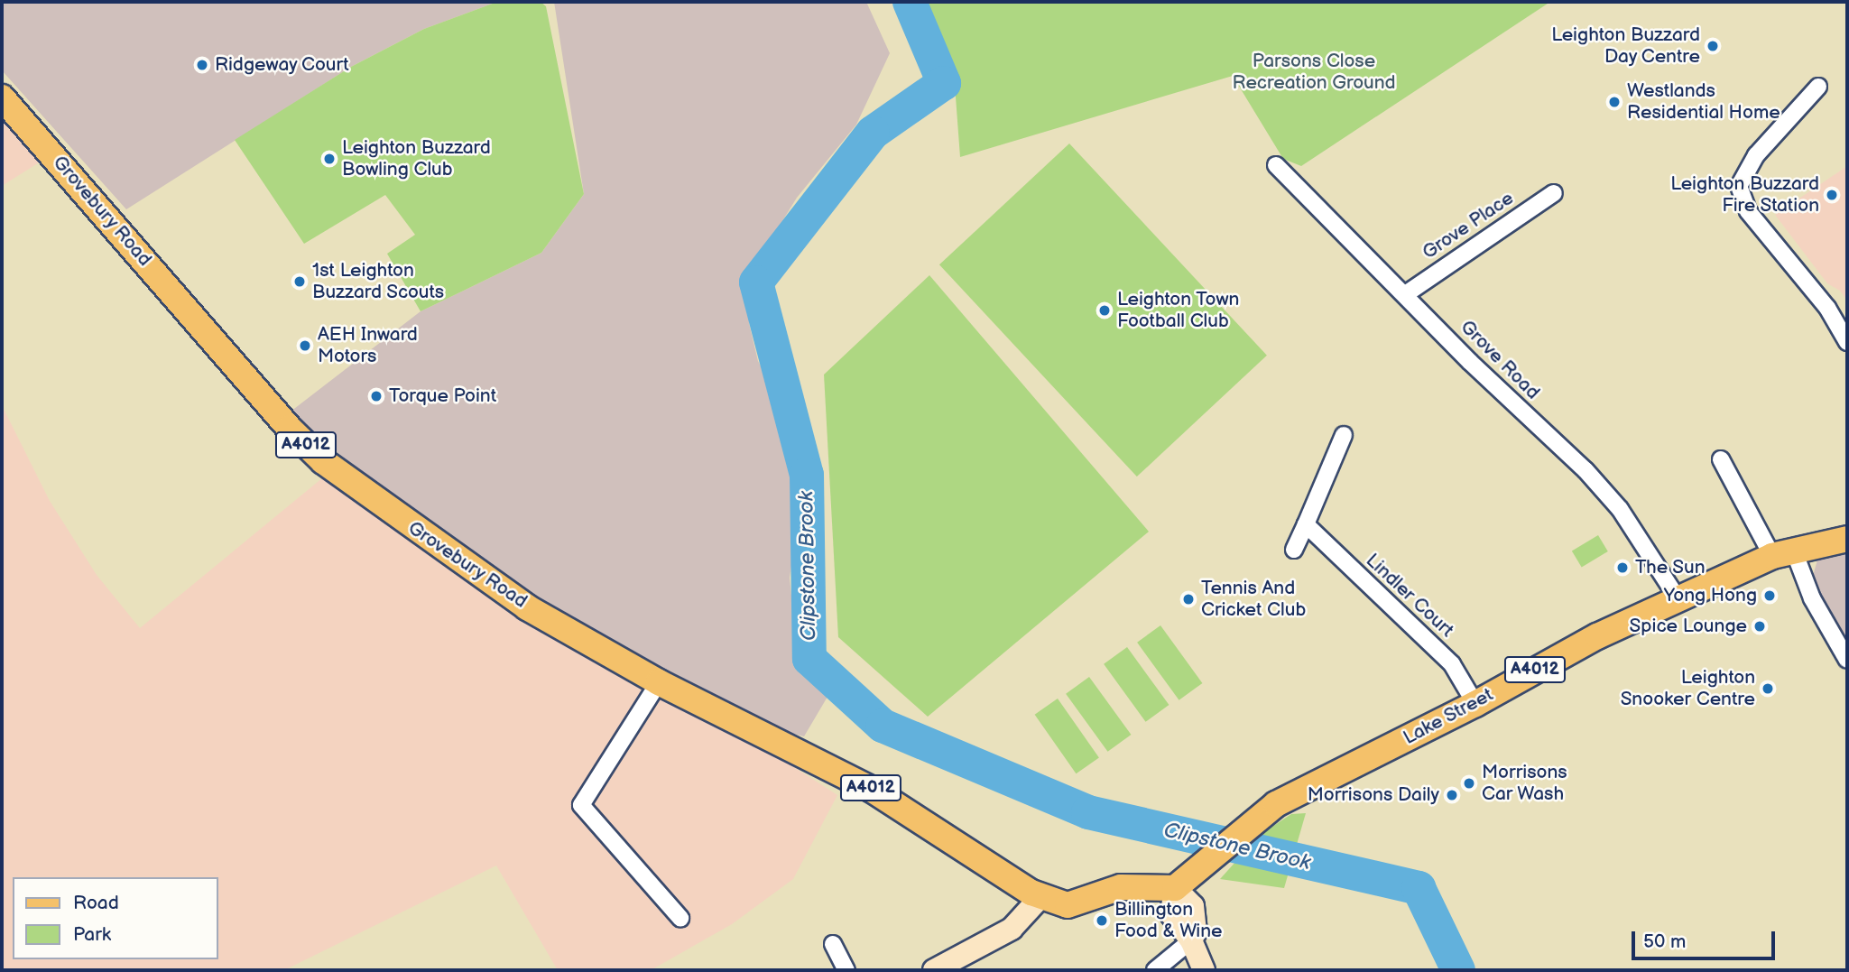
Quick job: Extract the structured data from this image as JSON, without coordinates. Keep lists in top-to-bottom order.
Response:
{
  "streets": {
    "main road": ["Grovebury Road", "A4012", "Lake Street"],
    "street": ["Grove Place", "Grove Road", "Lindler Court"]
  },
  "crossings": [
    ["Grovebury Road", "A4012"],
    ["Grove Place", "Grove Road"],
    ["Grove Road", "Lake Street"],
    ["A4012", "Lake Street"],
    ["Lindler Court", "Lake Street"]
  ],
  "water": ["Clipstone Brook"],
  "parks": ["Parsons Close Recreation Ground"],
  "places": [
    "Leighton Buzzard Day Centre",
    "Ridgeway Court",
    "Westlands Residential Home",
    "Leighton Buzzard Bowling Club",
    "Leighton Buzzard Fire Station",
    "1st Leighton Buzzard Scouts",
    "Leighton Town Football Club",
    "AEH Inward Motors",
    "Torque Point",
    "The Sun",
    "Yong Hong",
    "Tennis And Cricket Club",
    "Spice Lounge",
    "Leighton Snooker Centre",
    "Morrisons Car Wash",
    "Morrisons Daily",
    "Billington Food & Wine"
  ],
  "legend": ["Road", "Park"],
  "scale_bar": "50 m"
}
